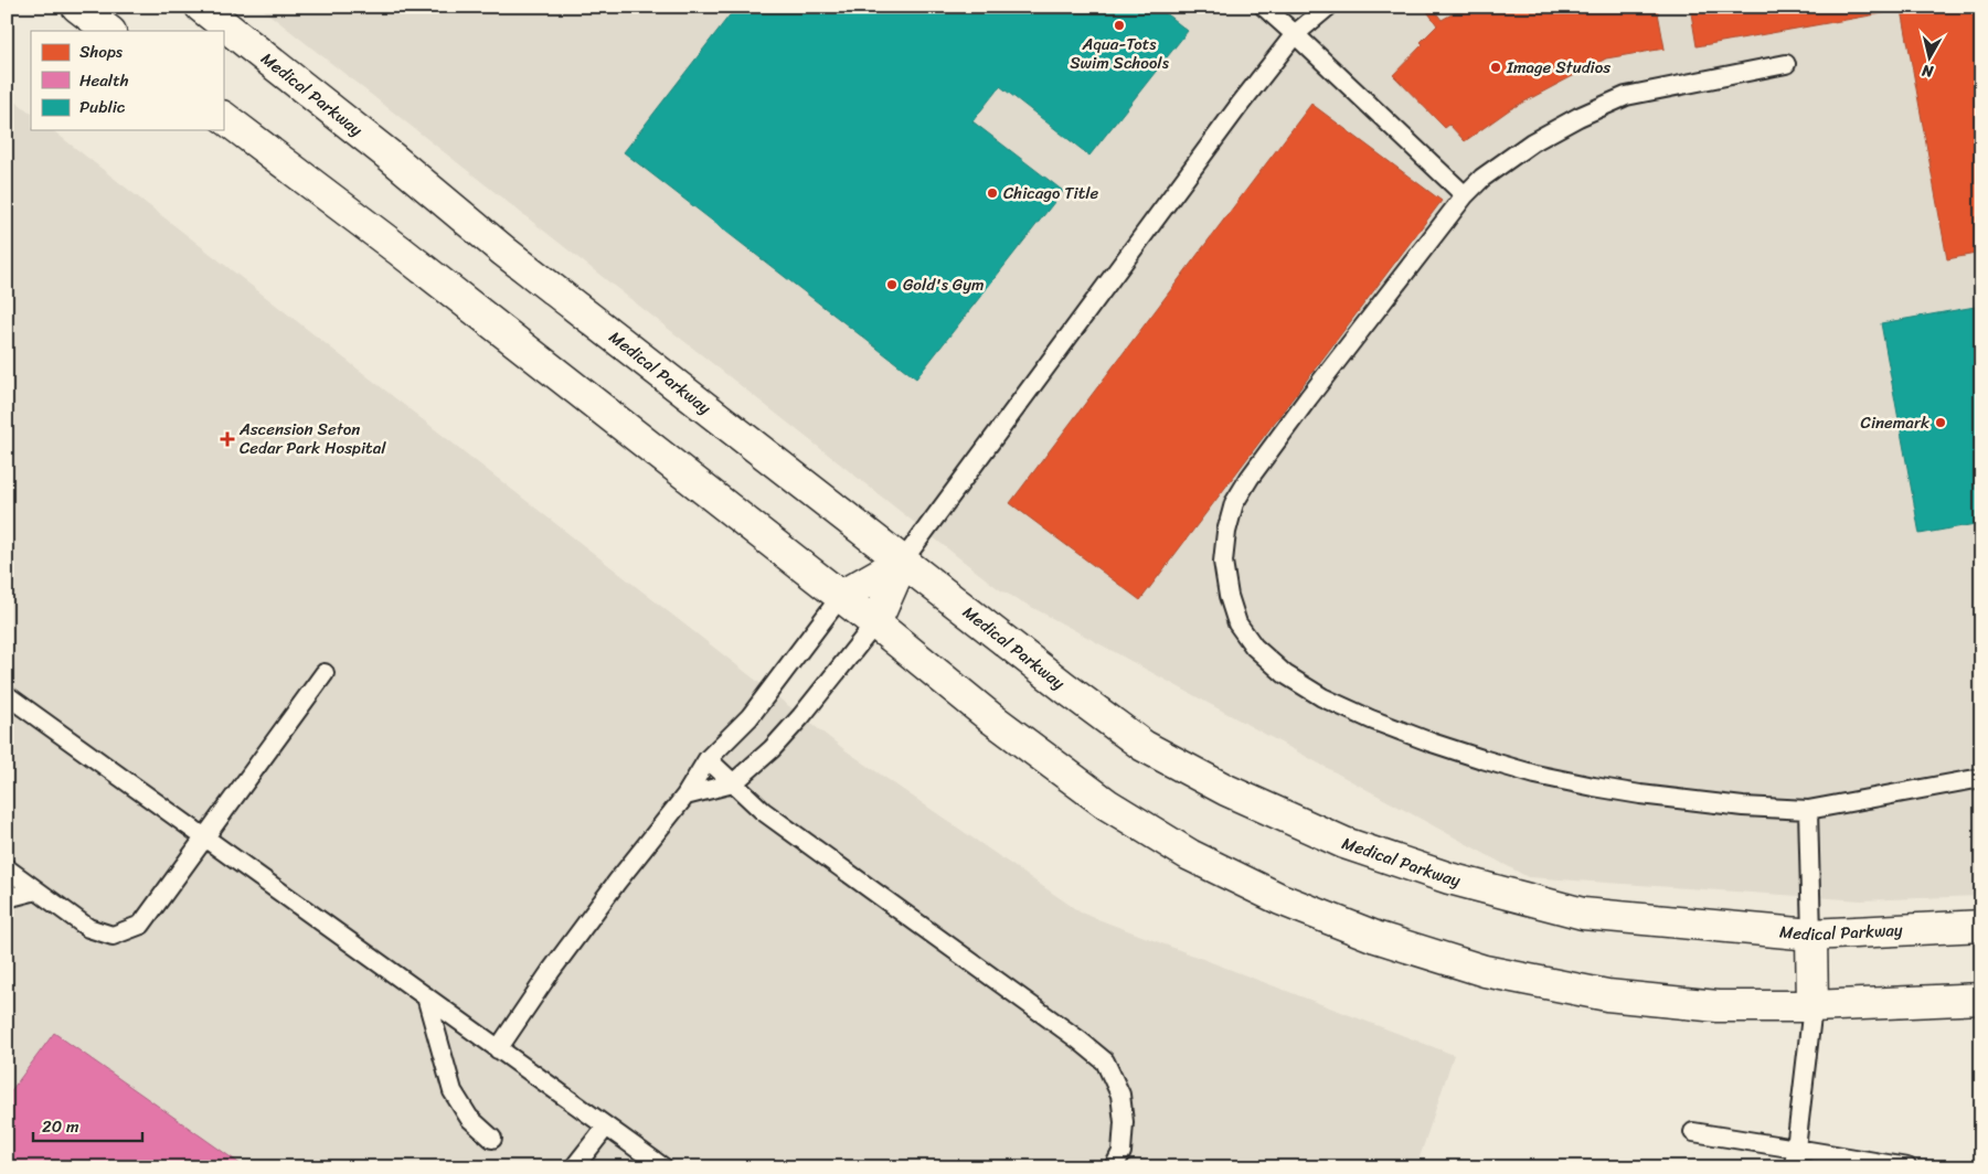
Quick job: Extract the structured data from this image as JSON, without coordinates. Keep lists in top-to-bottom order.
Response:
{
  "streets": {
    "street": ["Medical Parkway"]
  },
  "places": {
    "other": [
      "Aqua-Tots Swim Schools",
      "Image Studios",
      "Chicago Title",
      "Gold's Gym",
      "Cinemark"
    ],
    "health": ["Ascension Seton Cedar Park Hospital"]
  },
  "legend": ["Shops", "Health", "Public"],
  "scale_bar": "20 m",
  "north": "bottom"
}
